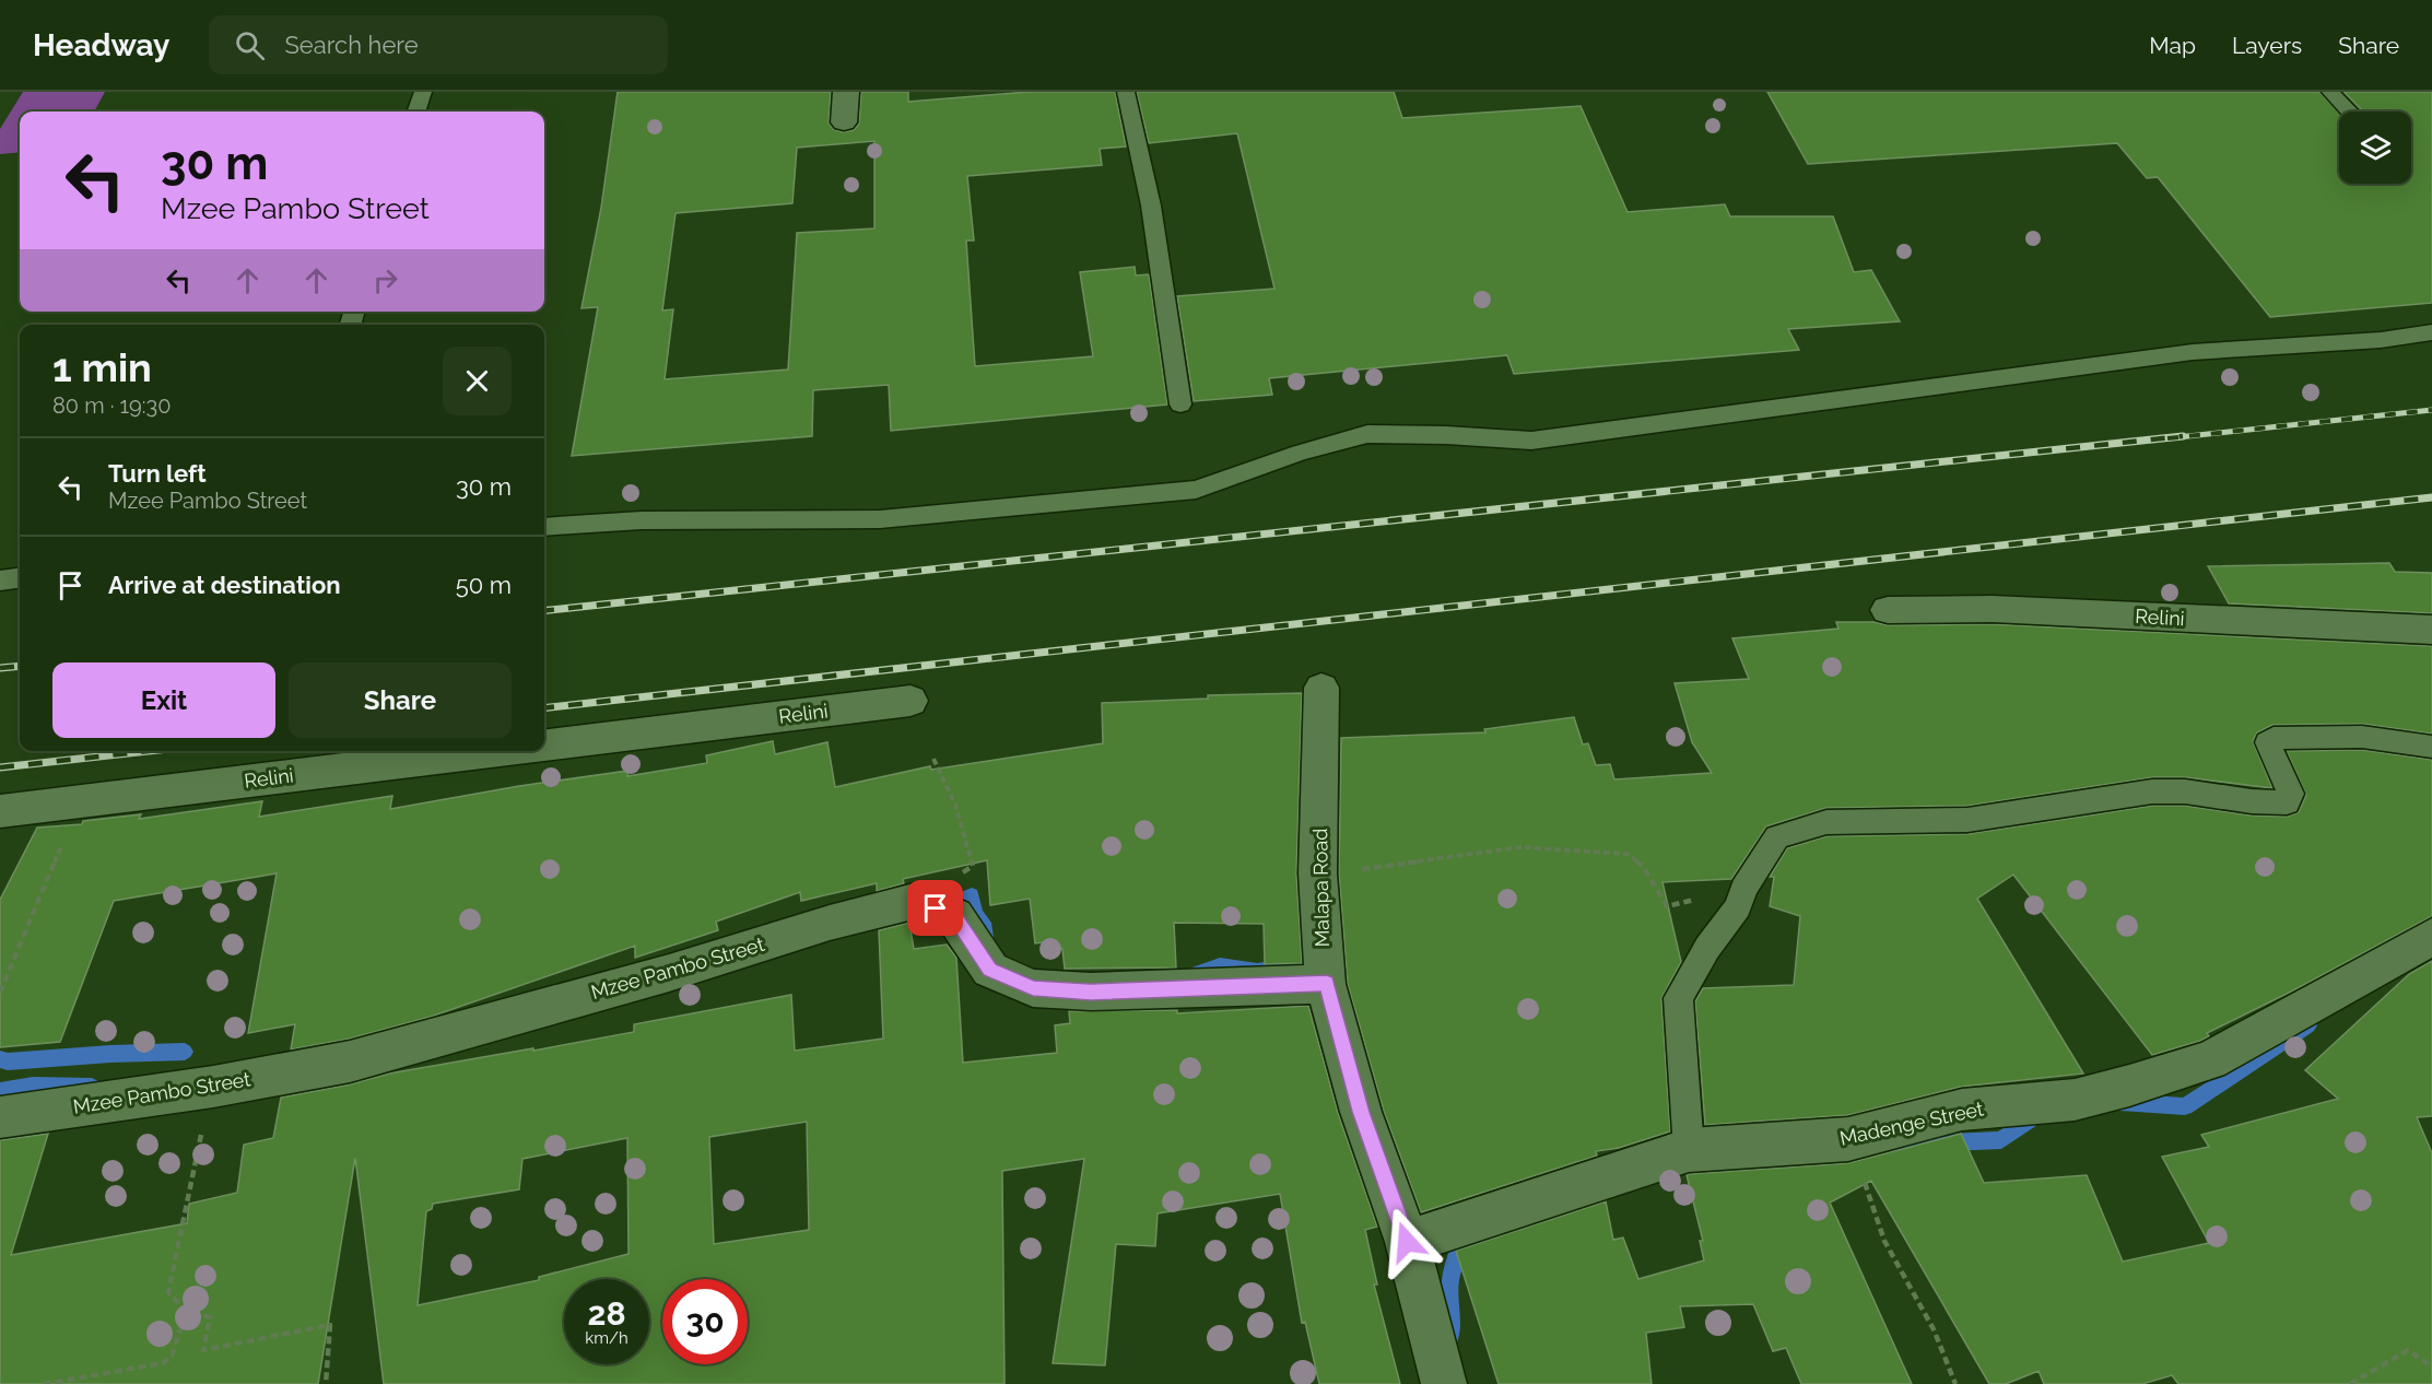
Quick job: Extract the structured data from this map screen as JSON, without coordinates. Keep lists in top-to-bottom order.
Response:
{
  "streets": {
    "street": [
      "Relini",
      "Malapa Road",
      "Mzee Pambo Street",
      "Madenge Street"
    ]
  },
  "crossings": [
    ["Malapa Road", "Madenge Street"]
  ],
  "page": {
    "header": "Headway",
    "search": "Search here",
    "nav": ["Map", "Layers", "Share"],
    "turn": ["30 m", "Mzee Pambo Street"],
    "heading": ["1 min", "80 m · 19:30"],
    "list": [
      {
        "name": "Turn left",
        "note": "Mzee Pambo Street",
        "value": "30 m"
      },
      {
        "name": "Arrive at destination",
        "value": "50 m"
      }
    ],
    "buttons": ["Exit", "Share"],
    "speed": "28 km/h",
    "limit": "30"
  }
}
